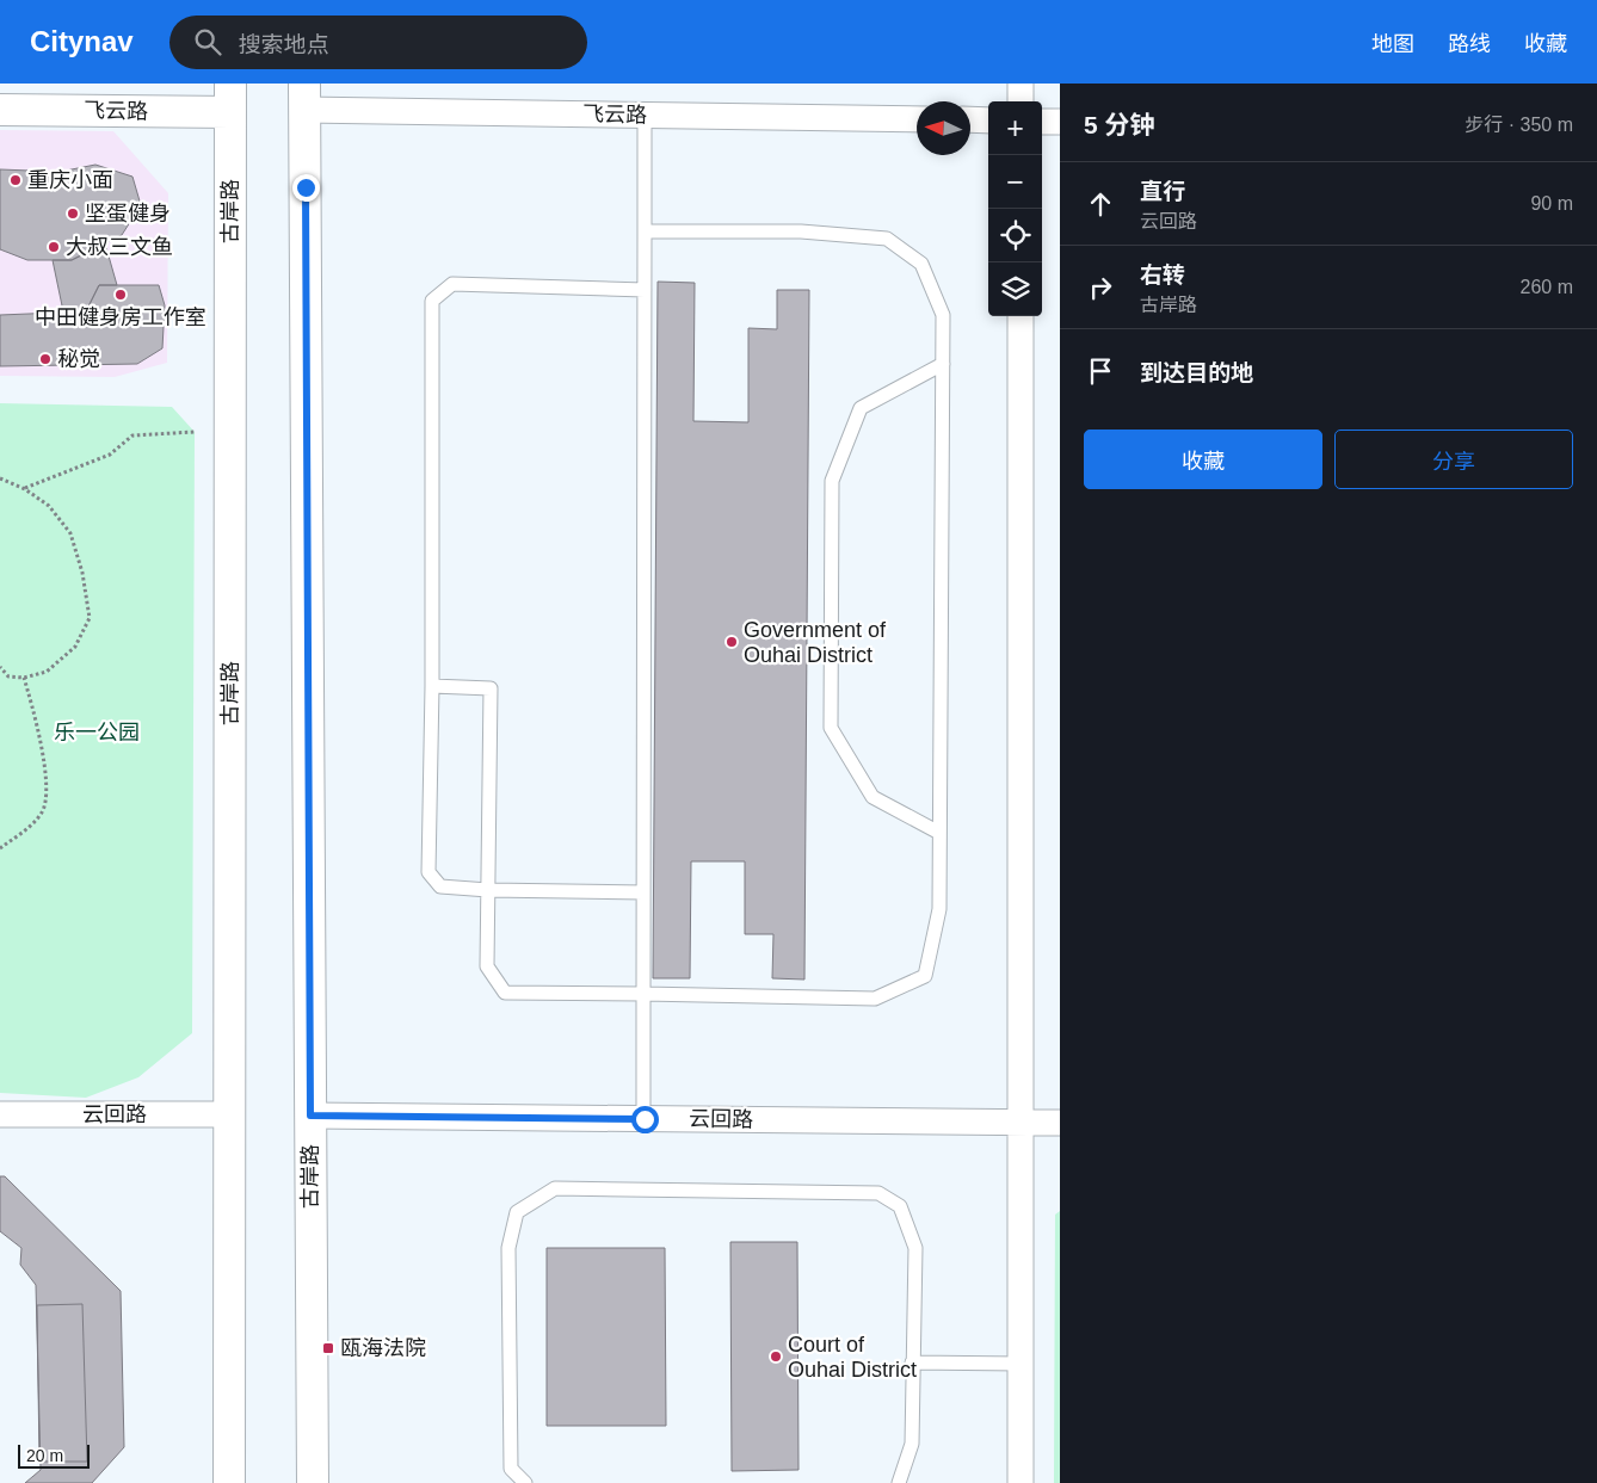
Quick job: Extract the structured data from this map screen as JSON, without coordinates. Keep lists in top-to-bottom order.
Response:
{
  "streets": {
    "street": ["飞云路", "古岸路", "云回路"]
  },
  "crossings": [
    ["飞云路", "古岸路"],
    ["古岸路", "云回路"]
  ],
  "parks": ["乐一公园"],
  "places": {
    "other": [
      "重庆小面",
      "坚蛋健身",
      "大叔三文鱼",
      "中田健身房工作室",
      "秘觉",
      "Government of Ouhai District",
      "Court of Ouhai District"
    ],
    "transit": ["瓯海法院"]
  },
  "scale_bar": "20 m",
  "north": "left",
  "page": {
    "header": "Citynav",
    "search": "搜索地点",
    "nav": ["地图", "路线", "收藏"],
    "heading": ["5 分钟", "步行 · 350 m"],
    "map_buttons": ["+", "−"],
    "list": [
      ["直行", "云回路", "90 m"],
      ["右转", "古岸路", "260 m"],
      "到达目的地"
    ],
    "buttons": ["收藏", "分享"],
    "scale": "20 m"
  }
}
